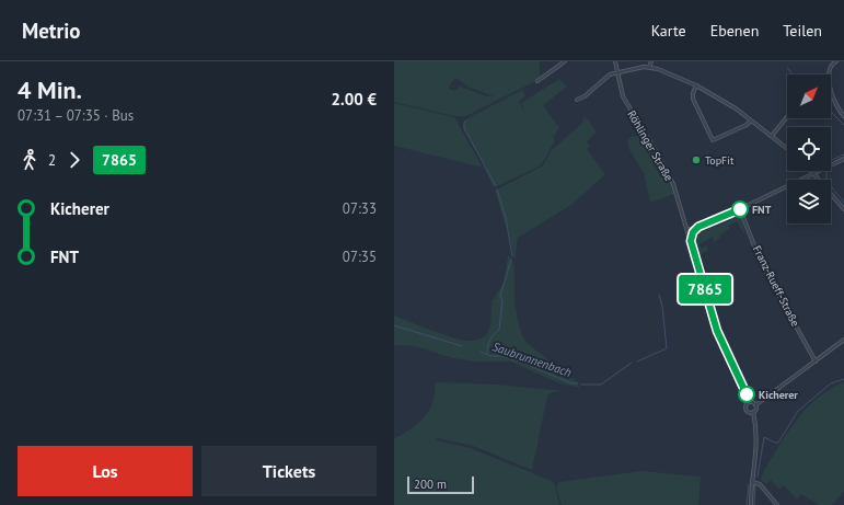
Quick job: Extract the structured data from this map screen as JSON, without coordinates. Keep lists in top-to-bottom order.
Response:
{
  "streets": {
    "street": ["Röhlinger Straße", "Franz-Rueff-Straße"]
  },
  "water": ["Saubrunnenbach"],
  "places": ["TopFit", "FNT", "Kicherer"],
  "lines": ["bus line 7865"],
  "scale_bar": "200 m",
  "north": "top right",
  "page": {
    "header": "Metrio",
    "nav": ["Karte", "Ebenen", "Teilen"],
    "heading": ["4 Min.", "07:31 – 07:35 · Bus", "2.00 €"],
    "on_map": "7865",
    "legs": ["2", "7865"],
    "list": [
      {
        "name": "Kicherer",
        "value": "07:33"
      },
      {
        "name": "FNT",
        "value": "07:35"
      }
    ],
    "buttons": ["Los", "Tickets"],
    "scale": "200 m"
  }
}
